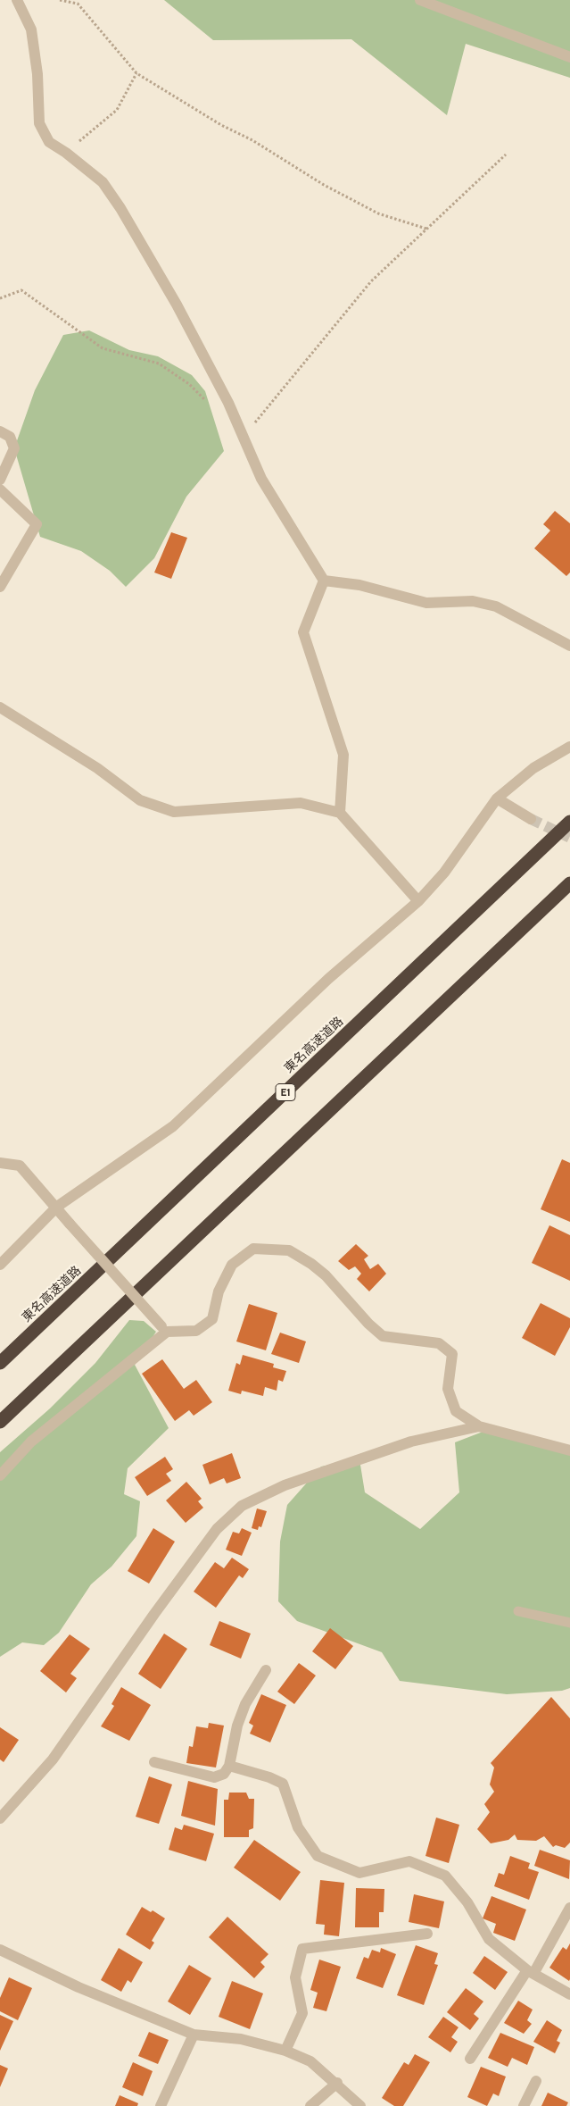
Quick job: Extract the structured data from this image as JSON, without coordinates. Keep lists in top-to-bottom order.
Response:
{
  "streets": {
    "highway": ["東名高速道路", "E1"]
  }
}
